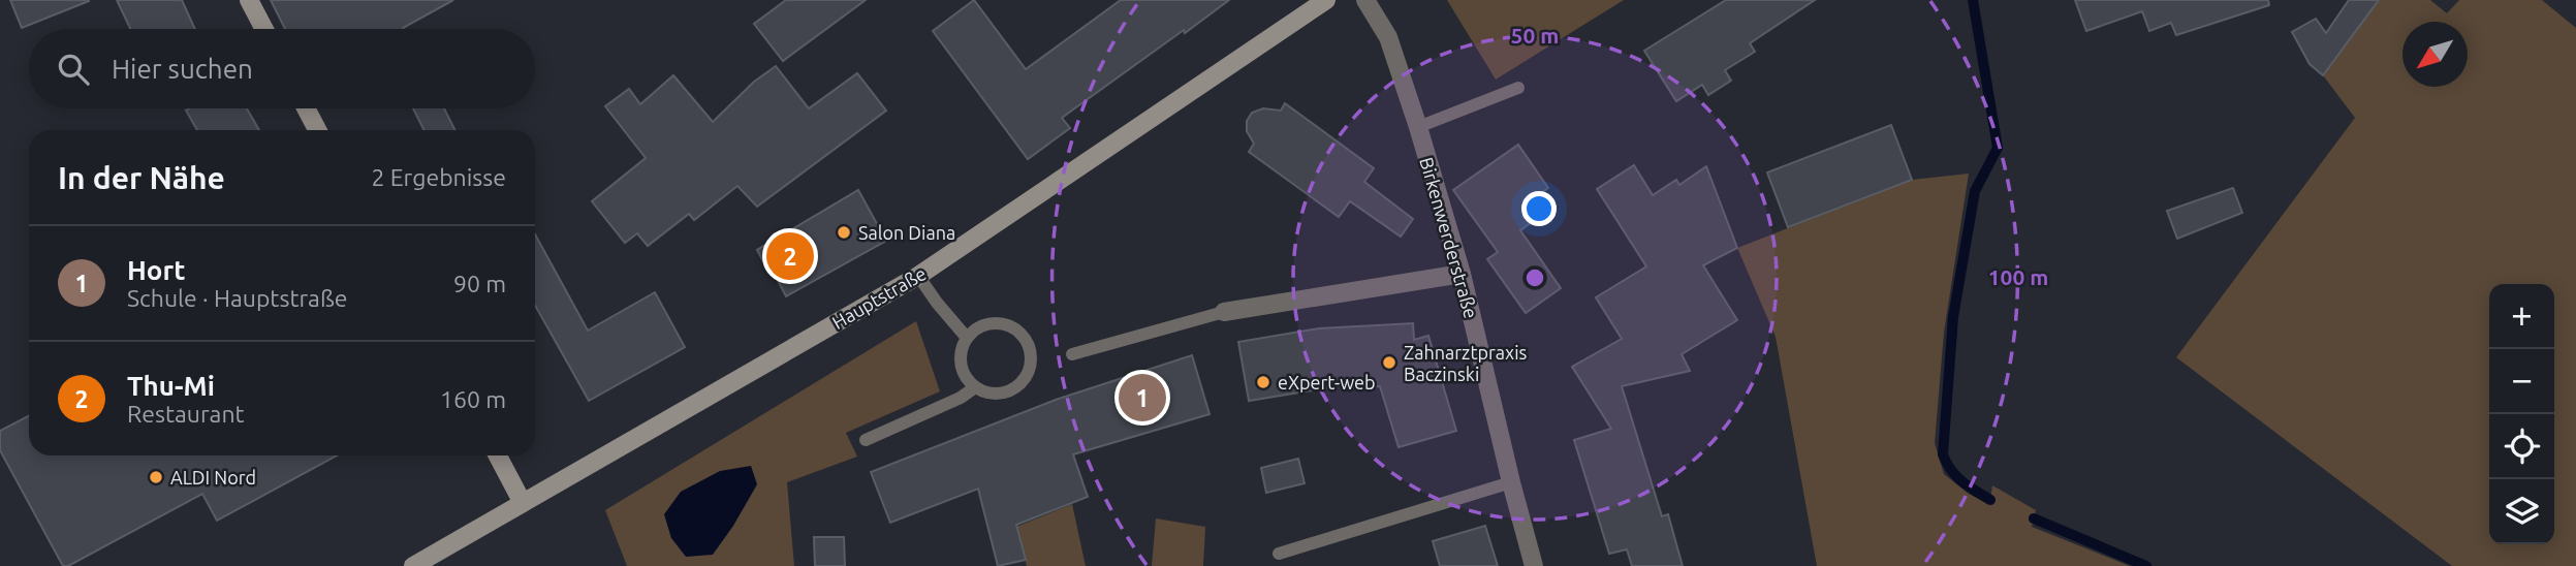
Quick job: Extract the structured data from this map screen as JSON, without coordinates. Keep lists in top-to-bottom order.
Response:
{
  "streets": {
    "main road": ["Hauptstraße"],
    "street": ["Birkenwerderstraße"]
  },
  "places": [
    "Salon Diana",
    "Zahnarztpraxis Baczinski",
    "eXpert-web",
    "ALDI Nord"
  ],
  "north": "bottom left",
  "page": {
    "search": "Hier suchen",
    "heading": ["In der Nähe", "2 Ergebnisse"],
    "list": [
      {
        "mark": "1",
        "name": "Hort",
        "note": "Schule · Hauptstraße",
        "value": "90 m"
      },
      {
        "mark": "2",
        "name": "Thu-Mi",
        "note": "Restaurant",
        "value": "160 m"
      }
    ],
    "pins": ["2", "1"],
    "map_buttons": ["+", "−"]
  },
  "rings": ["50 m", "100 m"]
}
